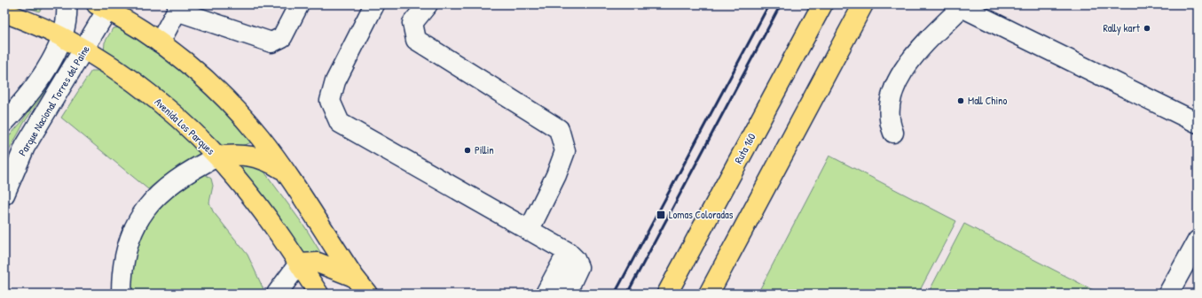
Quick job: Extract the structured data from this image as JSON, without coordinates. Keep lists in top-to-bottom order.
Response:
{
  "streets": {
    "main road": ["Avenida Los Parques", "Ruta 160"],
    "street": ["Parque Nacional Torres del Paine"]
  },
  "crossings": [
    ["Parque Nacional Torres del Paine", "Avenida Los Parques"]
  ],
  "places": {
    "other": ["Rally kart", "Mall Chino", "Pillin"],
    "transit": ["Lomas Coloradas"]
  }
}
